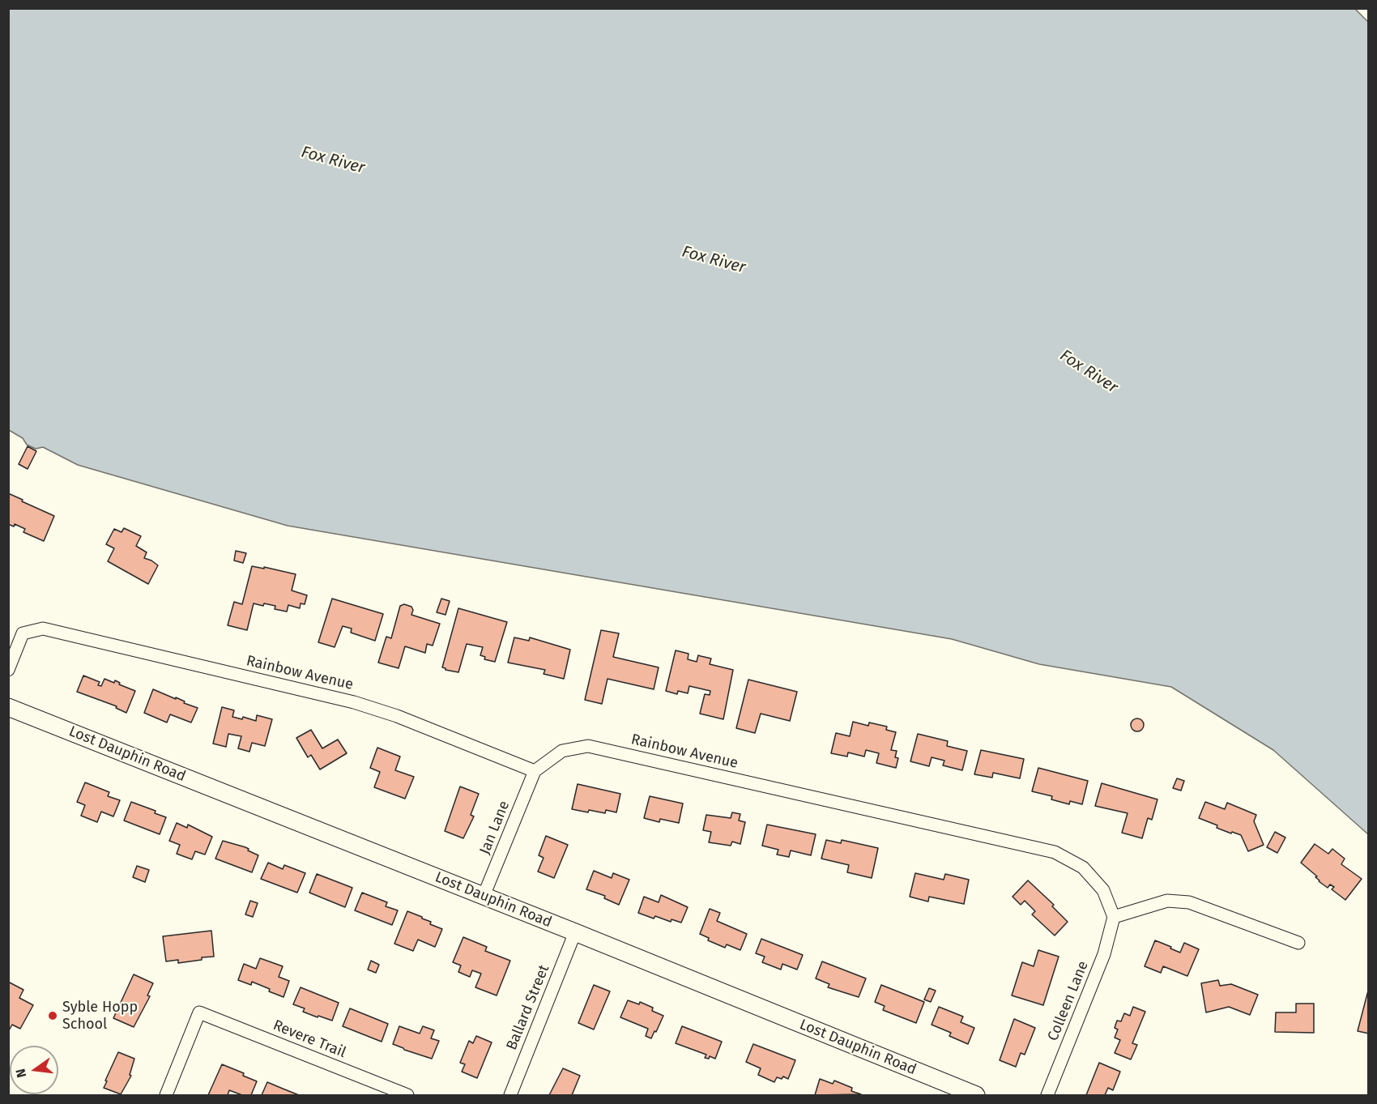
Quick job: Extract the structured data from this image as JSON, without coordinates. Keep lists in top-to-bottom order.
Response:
{
  "streets": {
    "street": [
      "Rainbow Avenue",
      "Lost Dauphin Road",
      "Jan Lane",
      "Colleen Lane",
      "Ballard Street",
      "Revere Trail"
    ]
  },
  "crossings": [
    ["Rainbow Avenue", "Jan Lane"],
    ["Rainbow Avenue", "Colleen Lane"],
    ["Lost Dauphin Road", "Jan Lane"],
    ["Lost Dauphin Road", "Ballard Street"]
  ],
  "water": ["Fox River"],
  "places": ["Syble Hopp School"],
  "north": "left"
}
